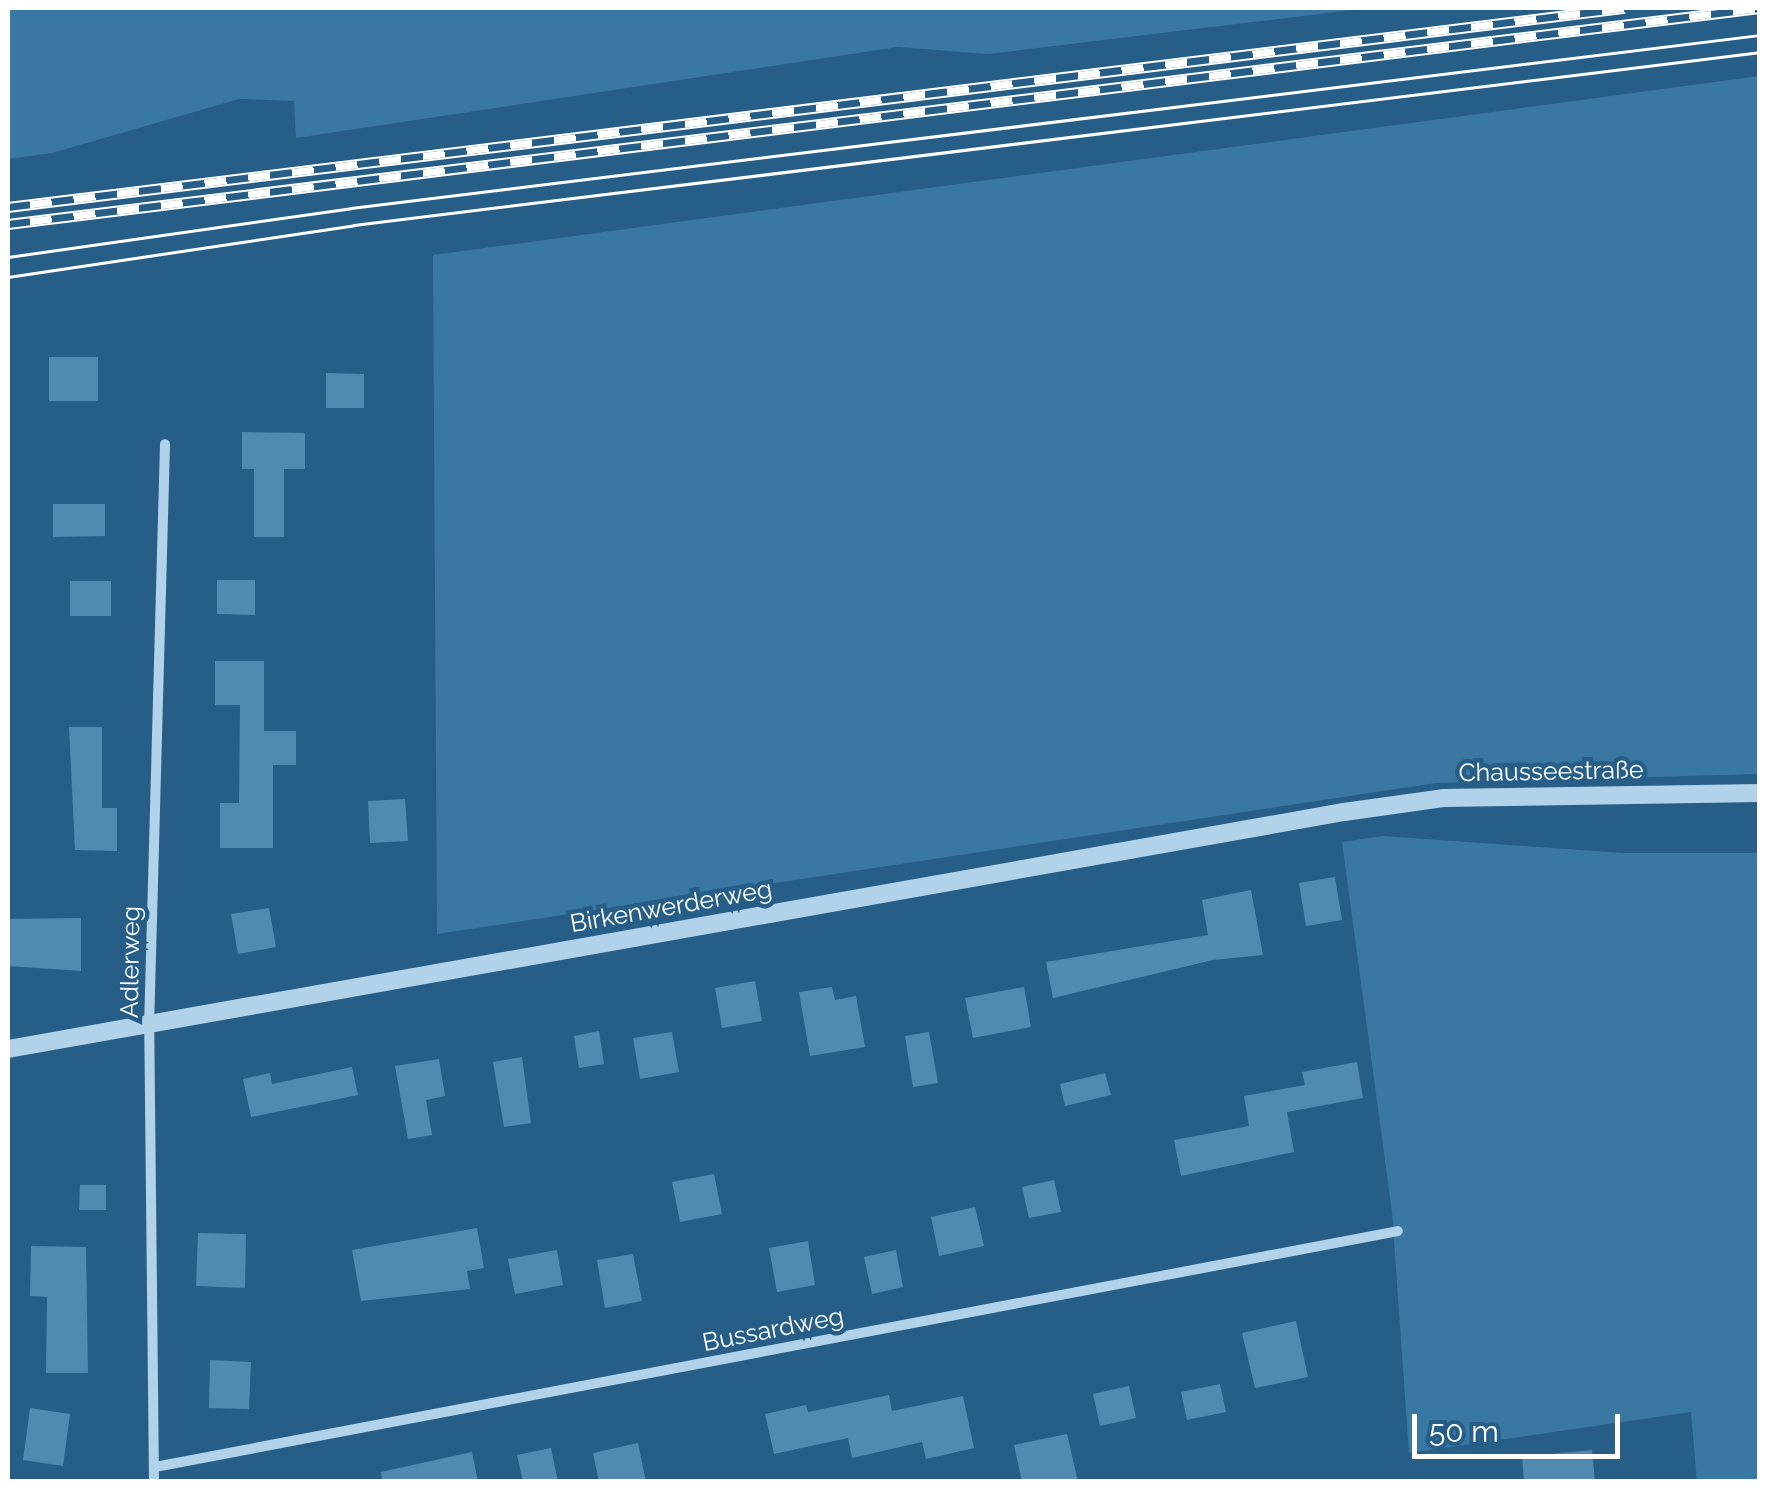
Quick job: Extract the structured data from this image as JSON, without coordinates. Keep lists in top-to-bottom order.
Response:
{
  "streets": {
    "street": [
      "Chausseestraße",
      "Birkenwerderweg",
      "Adlerweg",
      "Bussardweg"
    ]
  },
  "crossings": [
    ["Chausseestraße", "Birkenwerderweg"],
    ["Birkenwerderweg", "Adlerweg"],
    ["Adlerweg", "Bussardweg"]
  ],
  "scale_bar": "50 m"
}
